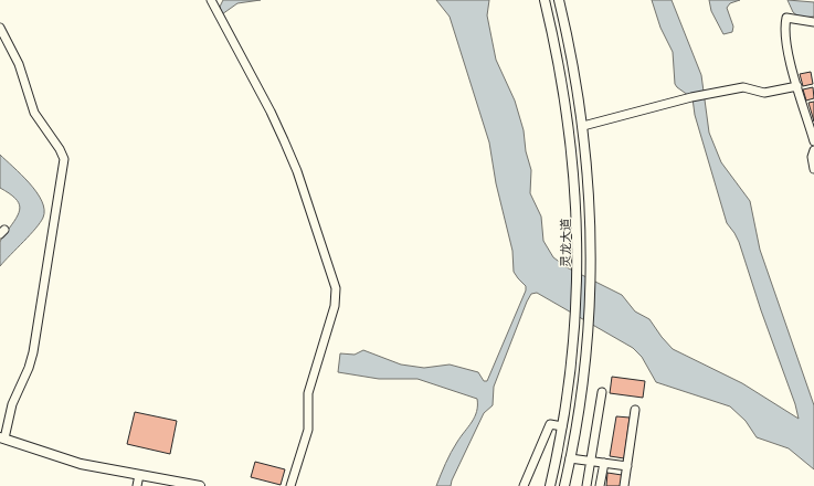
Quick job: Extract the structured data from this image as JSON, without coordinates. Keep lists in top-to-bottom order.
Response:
{
  "streets": {
    "main road": ["灵龙大道"]
  }
}
